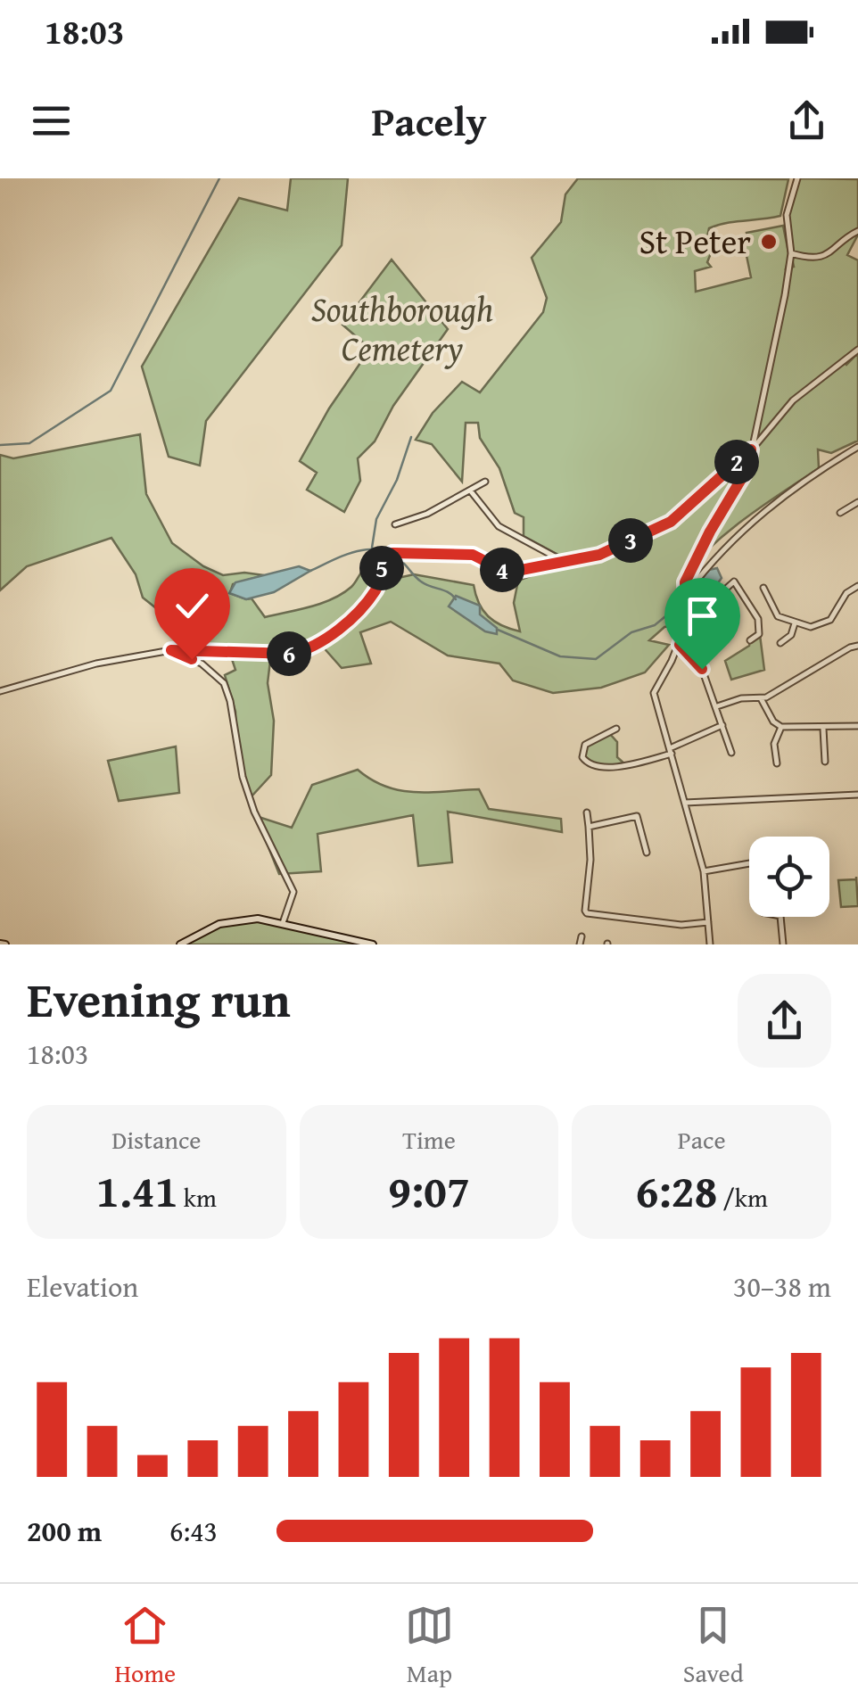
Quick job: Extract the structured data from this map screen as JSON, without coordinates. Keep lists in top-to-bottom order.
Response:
{
  "parks": ["Southborough Cemetery"],
  "places": ["St Peter"],
  "page": {
    "status": "18:03",
    "header": "Pacely",
    "pins": [
      "2",
      "3",
      "5",
      "4",
      "6"
    ],
    "heading": ["Evening run", "18:03"],
    "stats": [
      ["Distance", "1.41 km"],
      ["Time", "9:07"],
      ["Pace", "6:28 /km"]
    ],
    "chart": ["Elevation", "30–38 m"],
    "list": [
      {
        "name": "200 m",
        "note": "6:43"
      }
    ],
    "tabs": ["Home", "Map", "Saved"]
  }
}
